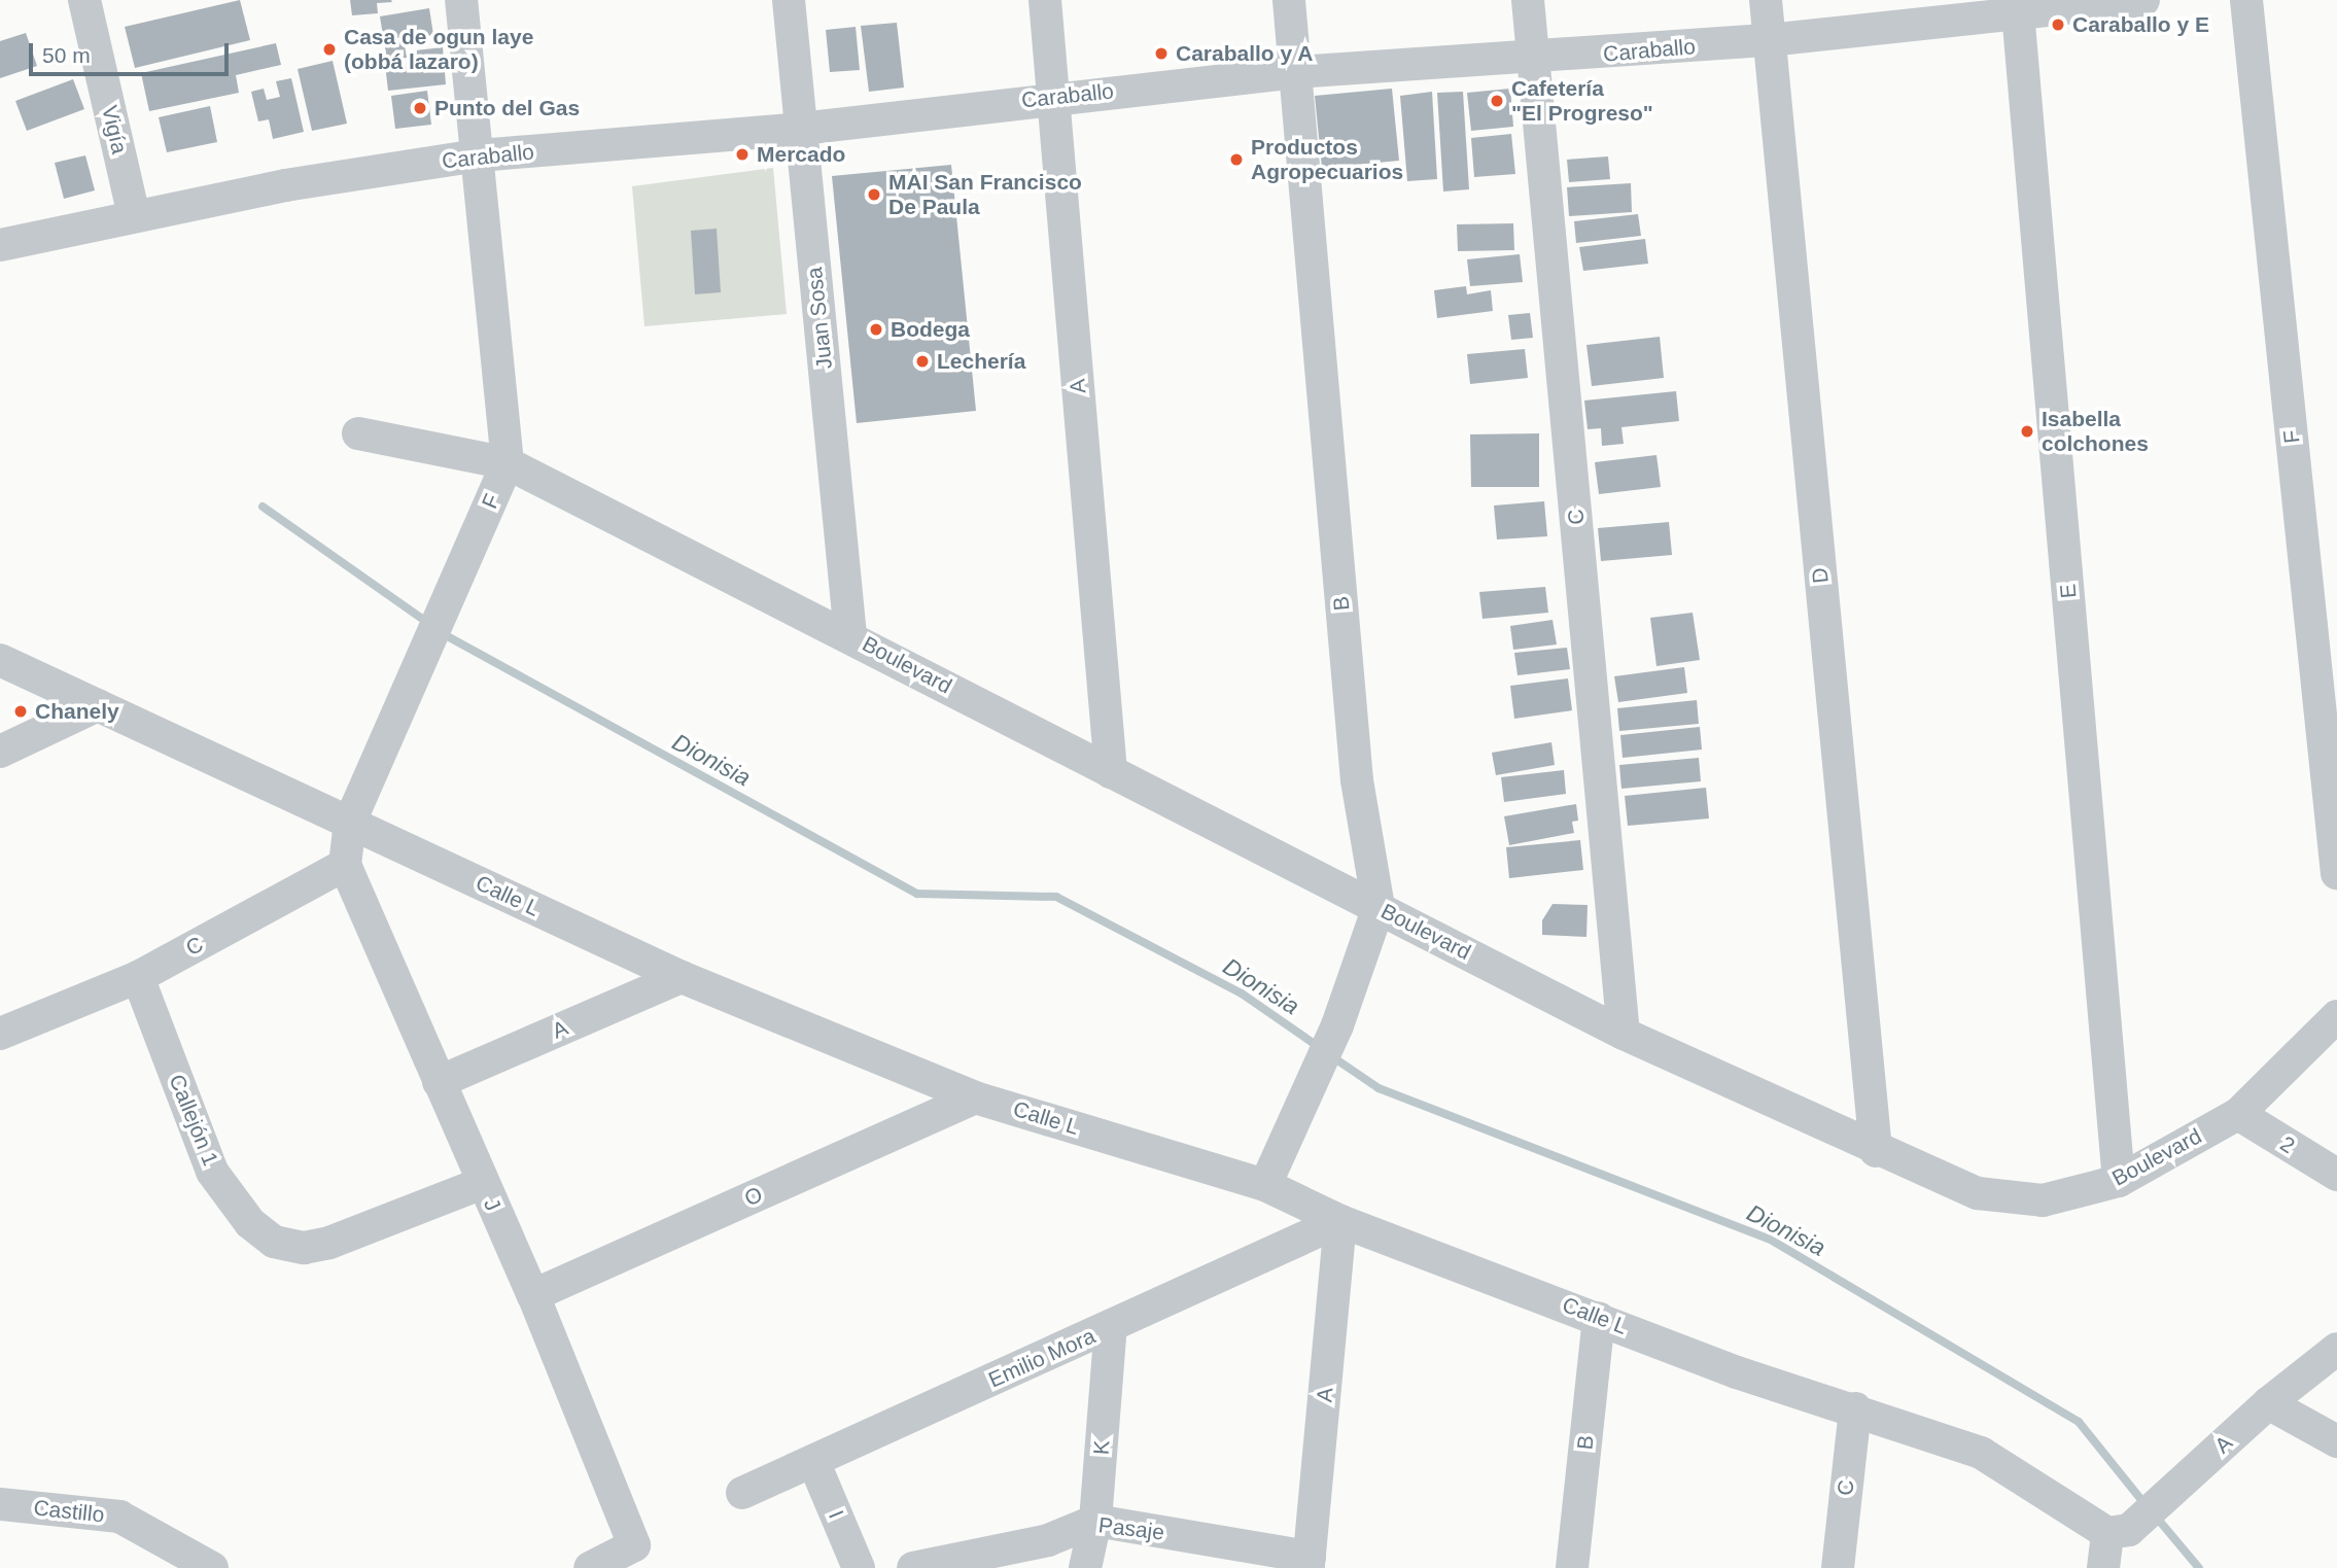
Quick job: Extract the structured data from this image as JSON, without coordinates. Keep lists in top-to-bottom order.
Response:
{
  "streets": {
    "street": [
      "Caraballo",
      "Vigía",
      "Juan Sosa",
      "A",
      "F",
      "C",
      "D",
      "E",
      "B",
      "Boulevard",
      "Calle L",
      "Callejón 1",
      "2",
      "O",
      "J",
      "Emilio Mora",
      "K",
      "Castillo",
      "I",
      "Pasaje"
    ]
  },
  "crossings": [
    ["Caraballo", "Vigía"],
    ["Caraballo", "Juan Sosa"],
    ["Caraballo", "A"],
    ["Caraballo", "F"],
    ["Caraballo", "C"],
    ["Caraballo", "D"],
    ["Caraballo", "E"],
    ["Caraballo", "B"],
    ["Juan Sosa", "Boulevard"],
    ["A", "Boulevard"],
    ["A", "Calle L"],
    ["A", "J"],
    ["A", "Emilio Mora"],
    ["A", "Pasaje"],
    ["F", "Boulevard"],
    ["F", "Calle L"],
    ["C", "Boulevard"],
    ["C", "Calle L"],
    ["C", "Callejón 1"],
    ["C", "J"],
    ["D", "Boulevard"],
    ["E", "Boulevard"],
    ["B", "Boulevard"],
    ["B", "Calle L"],
    ["Boulevard", "2"],
    ["Calle L", "O"],
    ["Calle L", "Emilio Mora"],
    ["Callejón 1", "J"],
    ["O", "J"],
    ["Emilio Mora", "K"],
    ["Emilio Mora", "I"],
    ["K", "Pasaje"]
  ],
  "water": ["Dionisia"],
  "places": [
    "Caraballo y E",
    "Casa de ogun laye (obbá lazaro)",
    "Caraballo y A",
    "Cafetería \"El Progreso\"",
    "Punto del Gas",
    "Mercado",
    "Productos Agropecuarios",
    "MAI San Francisco De Paula",
    "Bodega",
    "Lechería",
    "Isabella colchones",
    "Chanely"
  ],
  "scale_bar": "50 m"
}
